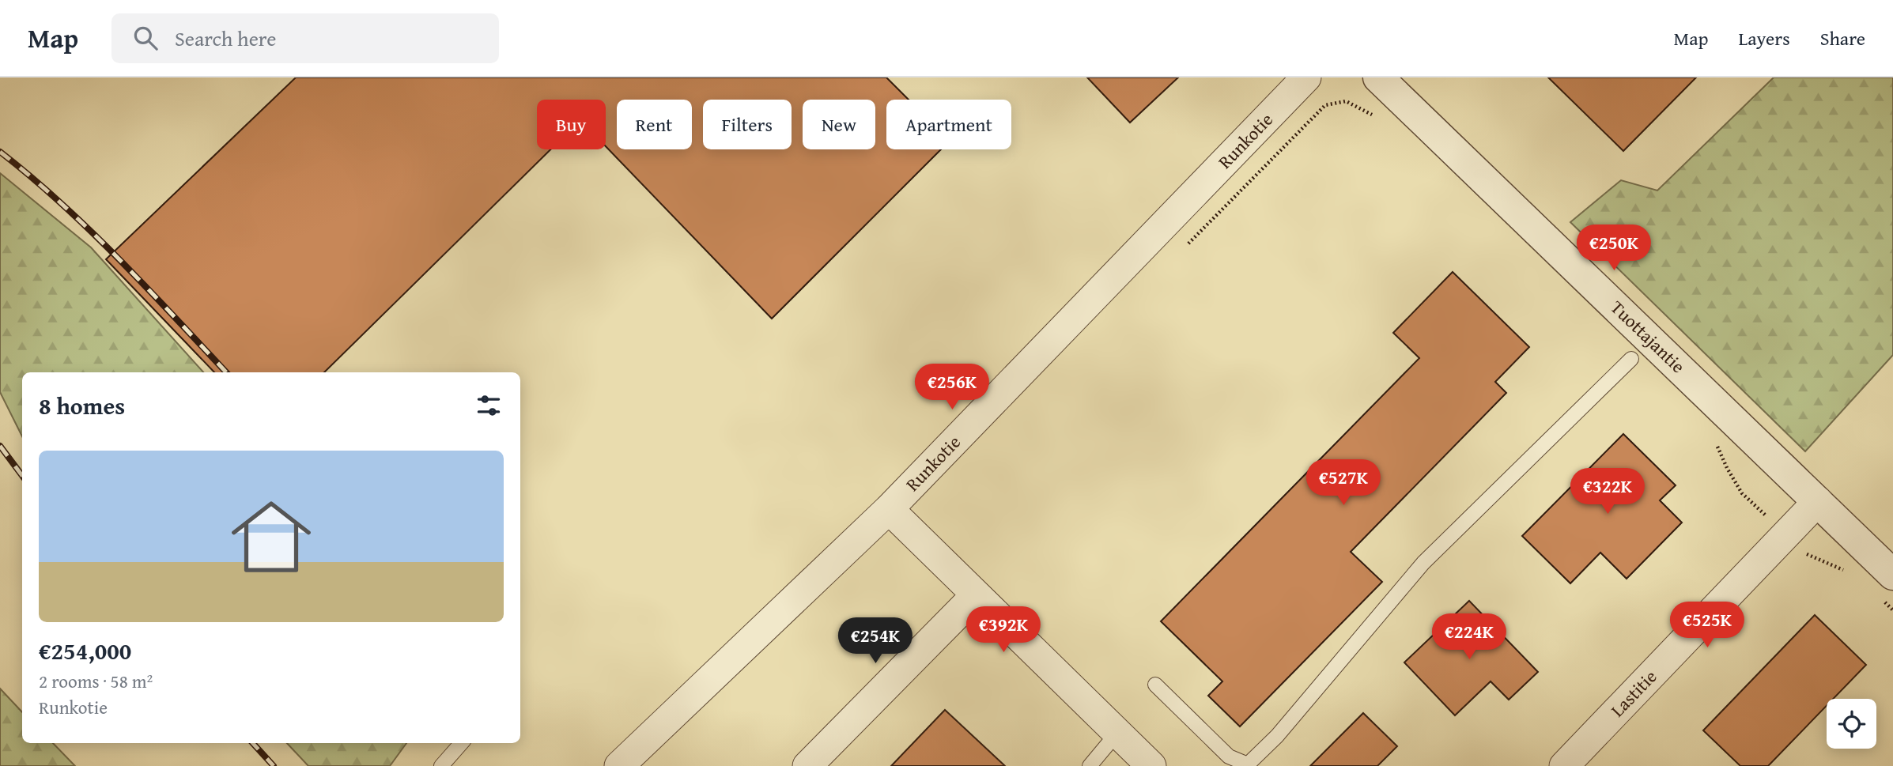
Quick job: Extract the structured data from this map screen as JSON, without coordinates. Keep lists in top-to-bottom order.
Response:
{
  "streets": {
    "street": ["Runkotie", "Tuottajantie", "Lastitie"]
  },
  "crossings": [
    ["Tuottajantie", "Lastitie"]
  ],
  "page": {
    "header": "Map",
    "search": "Search here",
    "nav": ["Map", "Layers", "Share"],
    "chip": [
      "Buy",
      "Rent",
      "Filters",
      "New",
      "Apartment"
    ],
    "price": [
      "€250K",
      "€256K",
      "€527K",
      "€322K",
      "€525K",
      "€392K",
      "€224K",
      "€254K"
    ],
    "heading": "8 homes",
    "list": [
      {
        "name": "€254,000",
        "note": "2 rooms · 58 m² · Runkotie"
      }
    ]
  }
}
